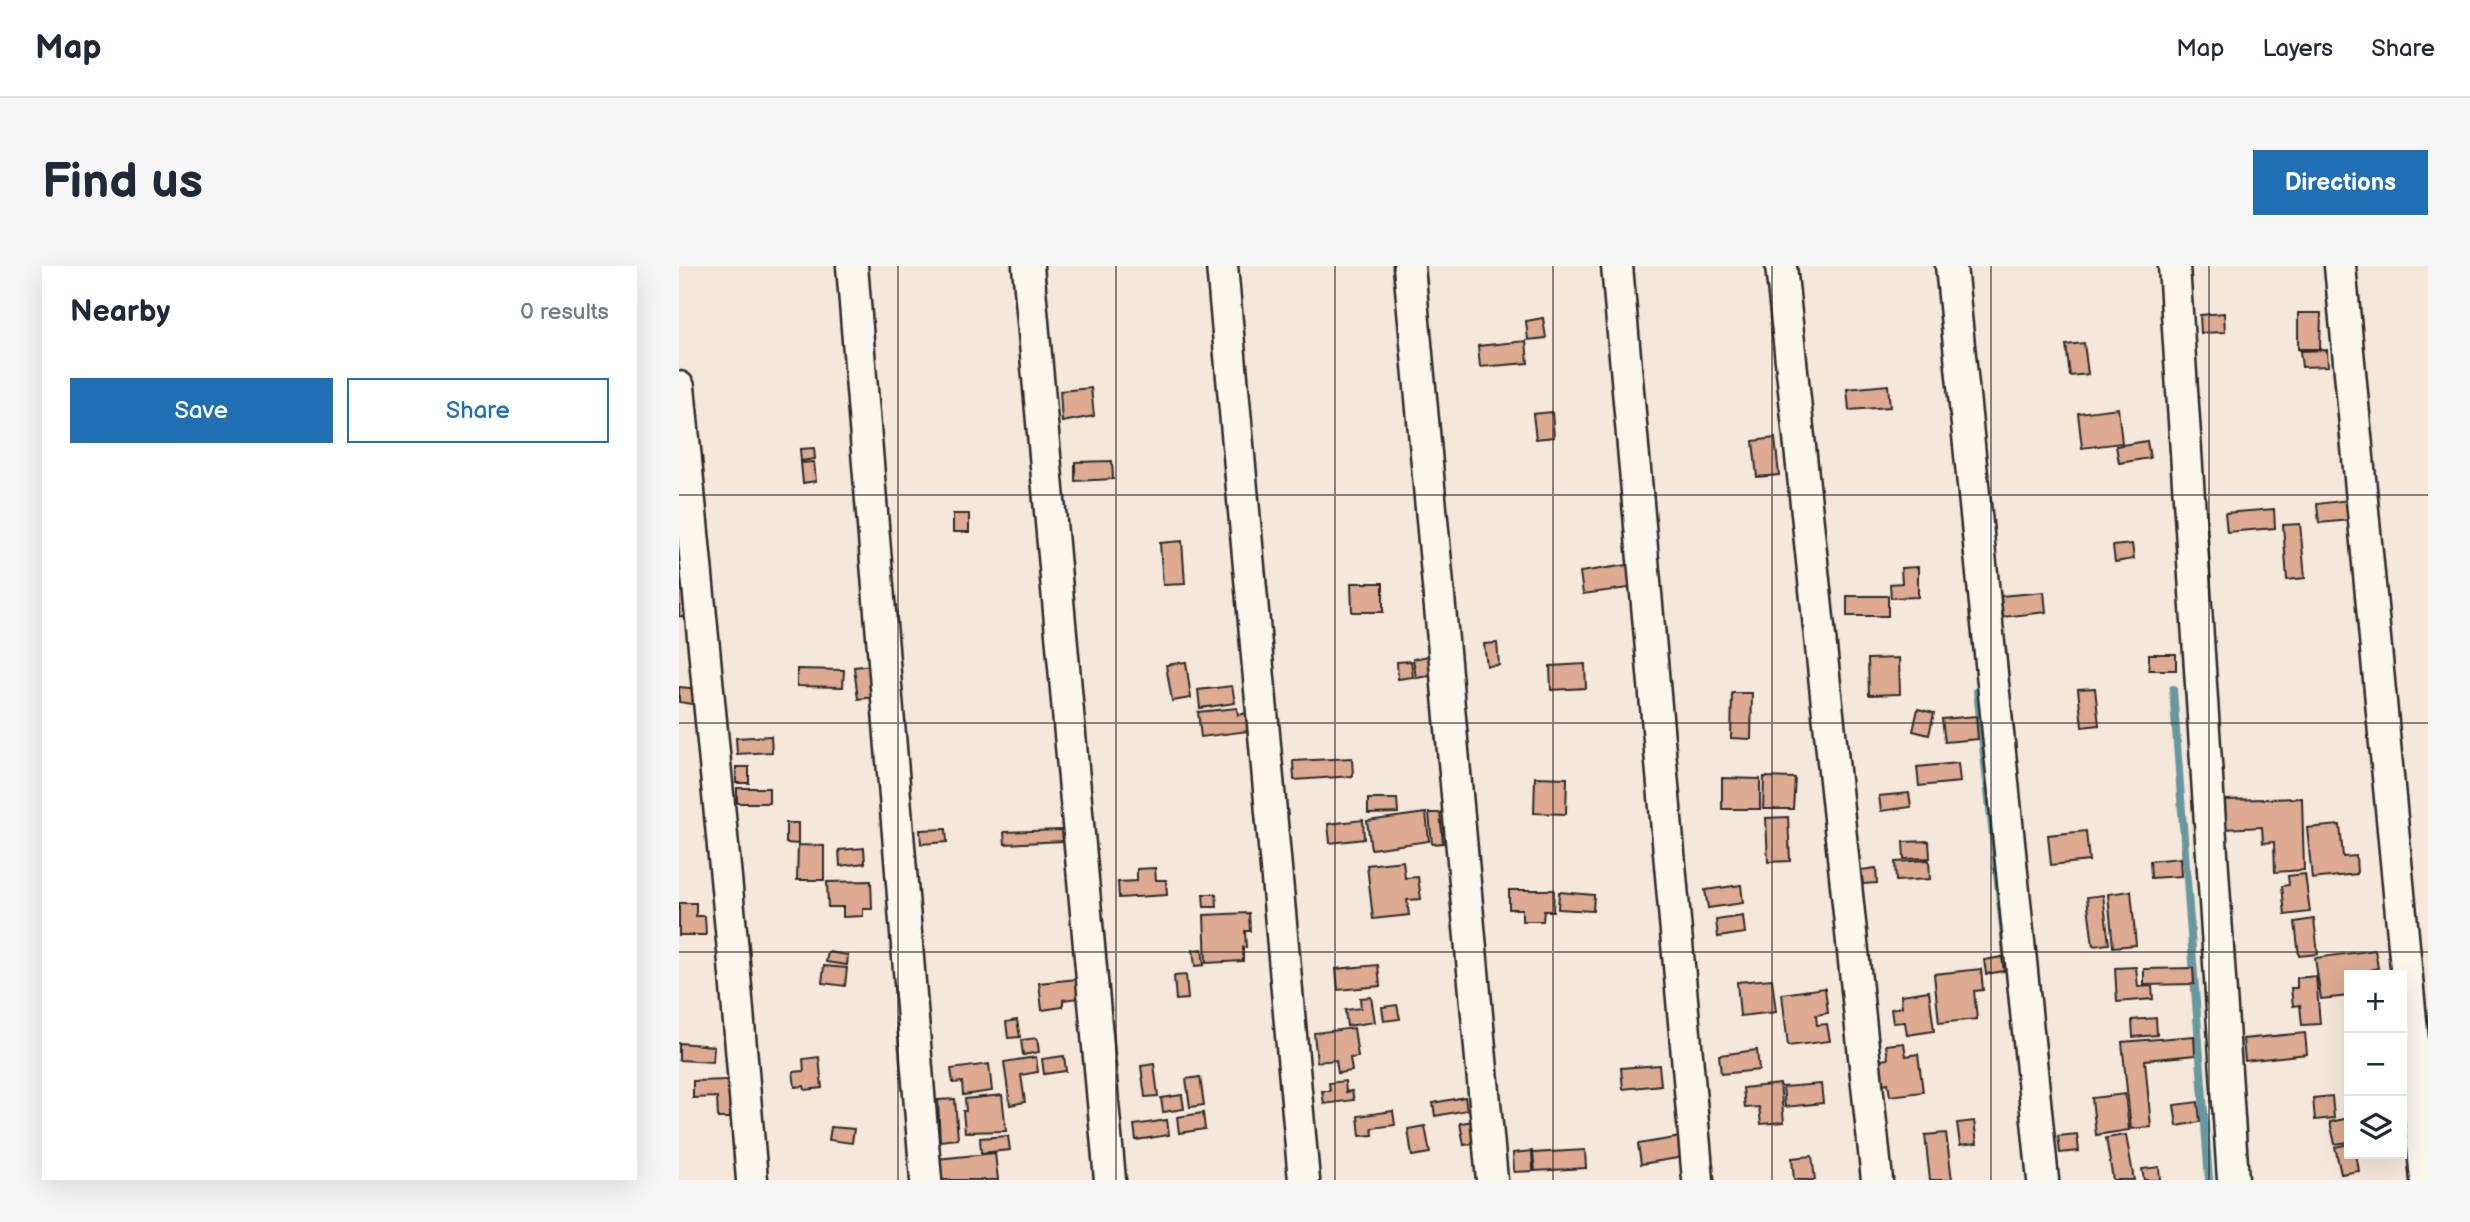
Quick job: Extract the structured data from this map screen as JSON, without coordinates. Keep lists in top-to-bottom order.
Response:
{
  "page": {
    "header": "Map",
    "nav": ["Map", "Layers", "Share"],
    "buttons": [
      "Directions",
      ["Save", "Share"]
    ],
    "title": "Find us",
    "heading": ["Nearby", "0 results"],
    "map_buttons": ["+", "−"]
  }
}
